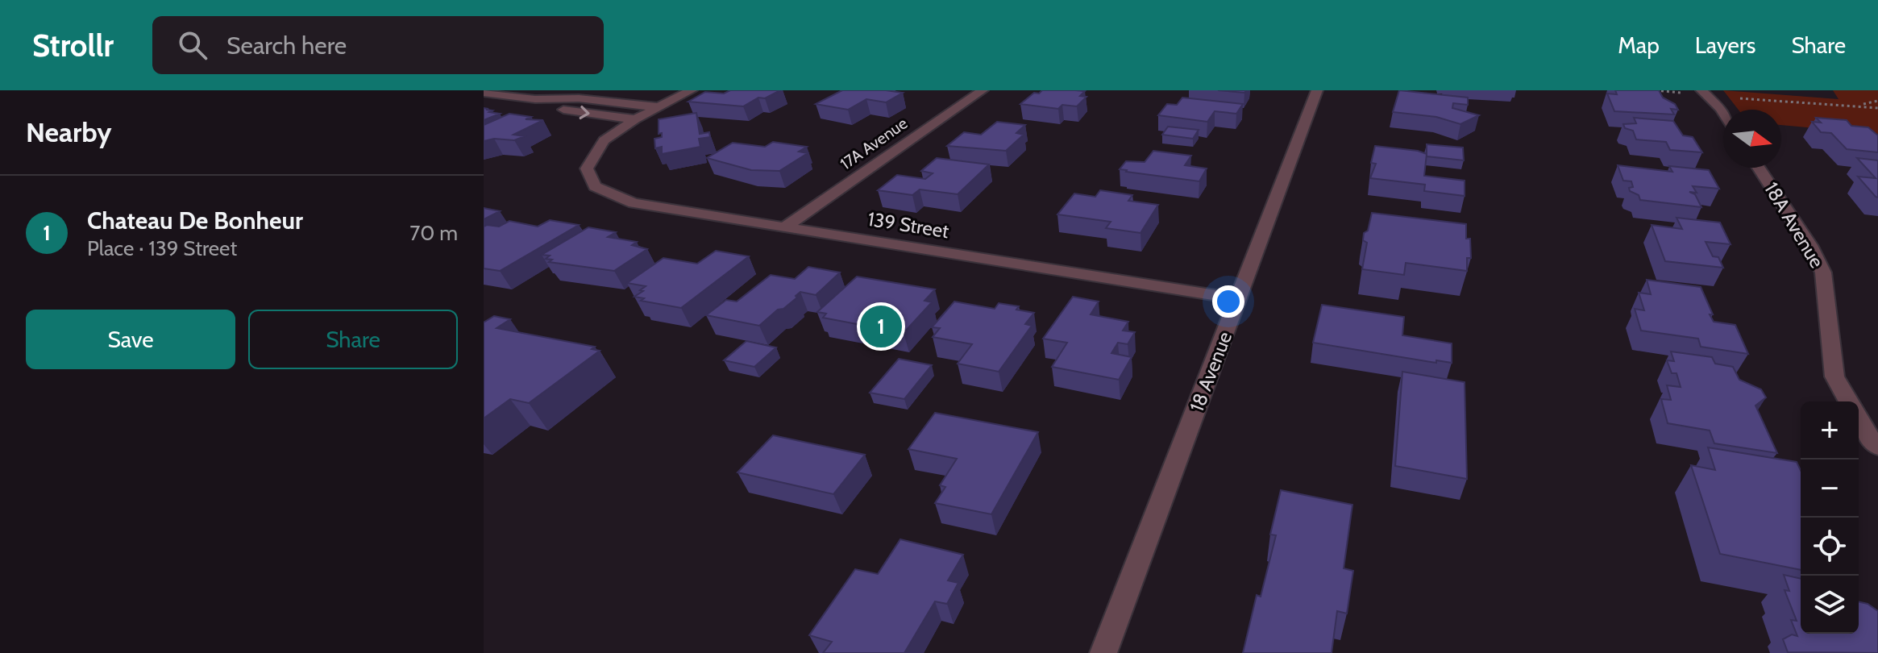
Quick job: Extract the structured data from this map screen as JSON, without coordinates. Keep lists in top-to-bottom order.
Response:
{
  "streets": {
    "street": [
      "17A Avenue",
      "139 Street",
      "18A Avenue",
      "18 Avenue"
    ]
  },
  "crossings": [
    ["17A Avenue", "139 Street"],
    ["139 Street", "18 Avenue"]
  ],
  "north": "right",
  "page": {
    "header": "Strollr",
    "search": "Search here",
    "nav": ["Map", "Layers", "Share"],
    "heading": "Nearby",
    "list": [
      {
        "mark": "1",
        "name": "Chateau De Bonheur",
        "note": "Place · 139 Street",
        "value": "70 m"
      }
    ],
    "buttons": ["Save", "Share"],
    "pins": "1",
    "map_buttons": ["+", "−"]
  }
}
